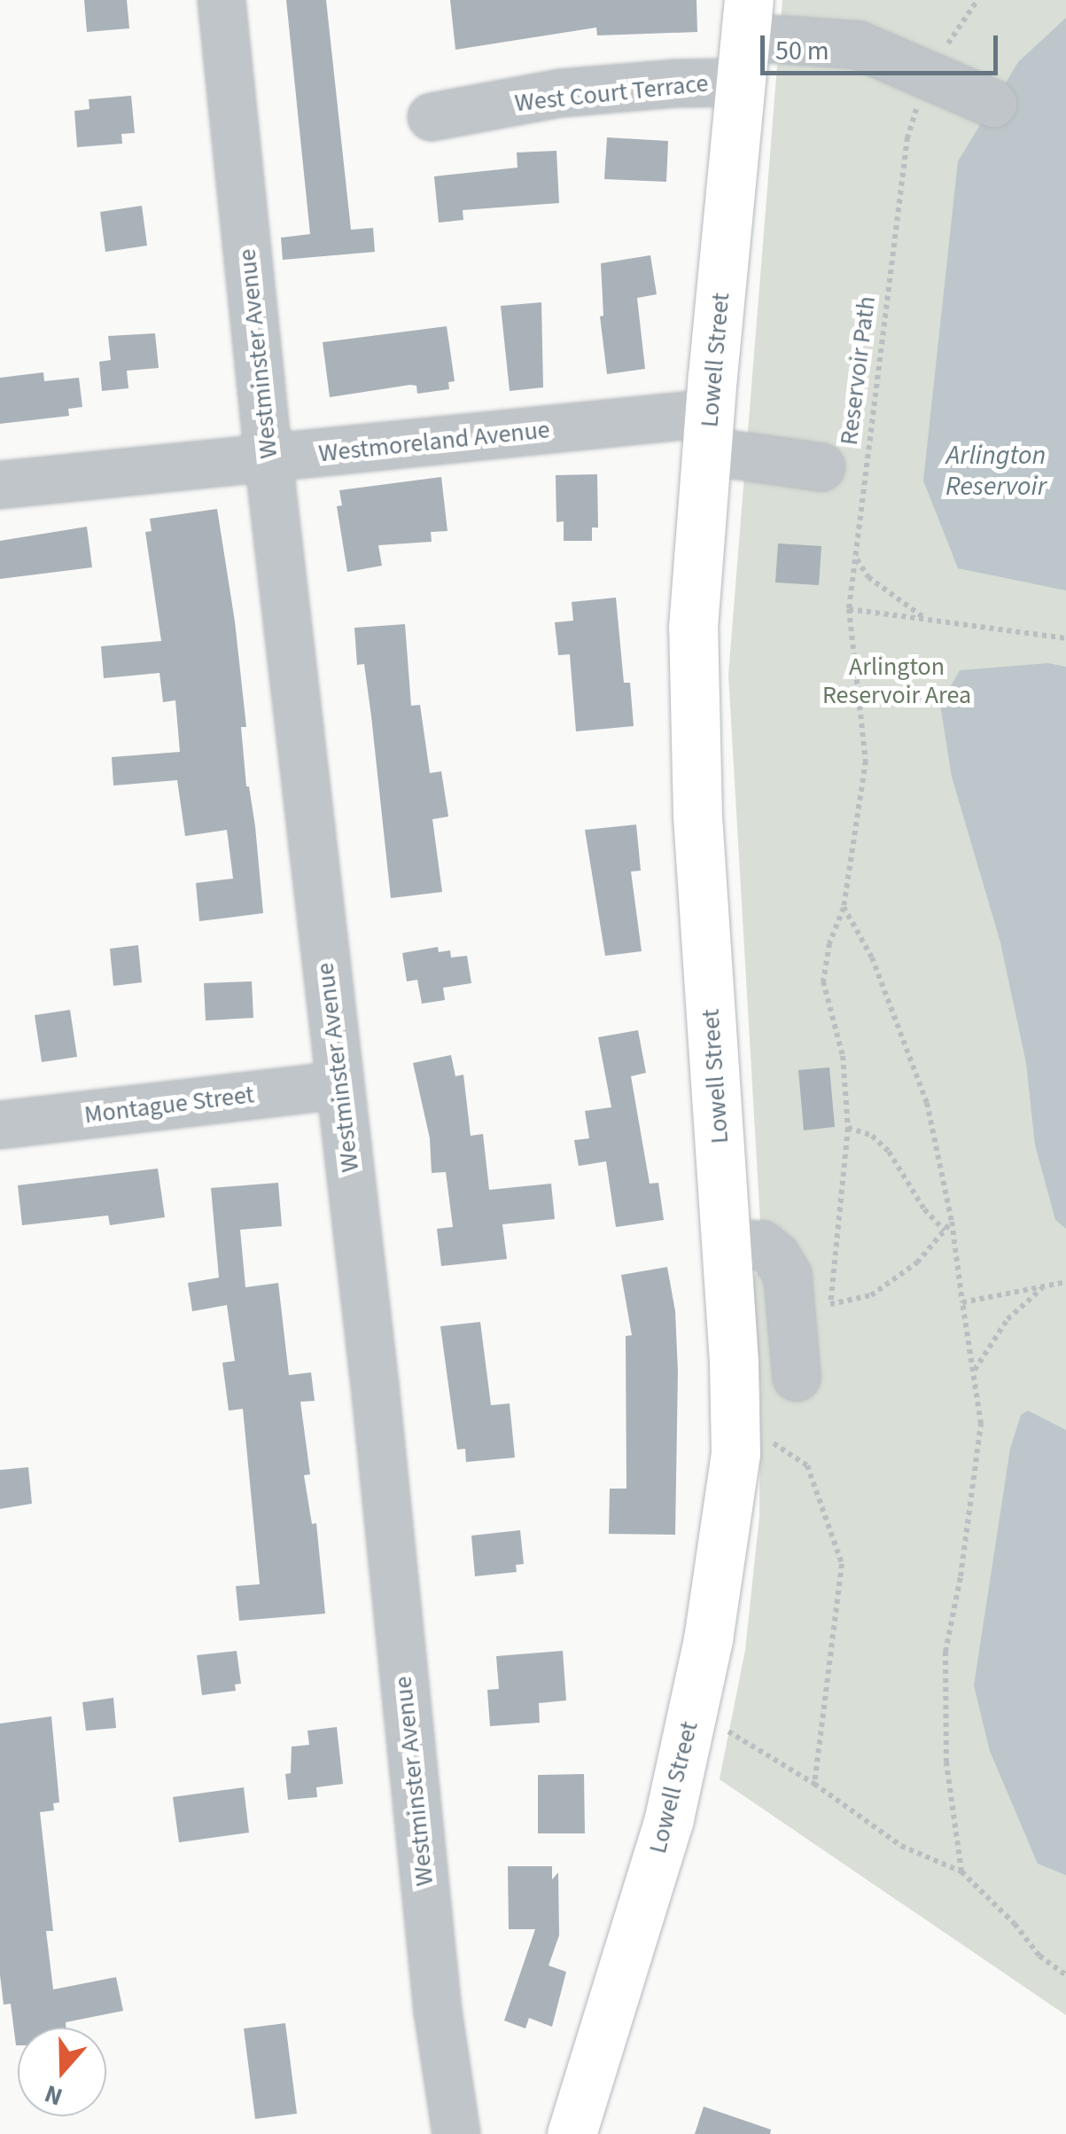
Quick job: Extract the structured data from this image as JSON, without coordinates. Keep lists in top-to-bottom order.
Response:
{
  "streets": {
    "main road": ["Lowell Street"],
    "street": [
      "West Court Terrace",
      "Westminster Avenue",
      "Westmoreland Avenue",
      "Montague Street"
    ],
    "path": ["Reservoir Path"]
  },
  "crossings": [
    ["West Court Terrace", "Lowell Street"],
    ["Westminster Avenue", "Westmoreland Avenue"],
    ["Westminster Avenue", "Montague Street"],
    ["Lowell Street", "Westmoreland Avenue"]
  ],
  "water": ["Arlington Reservoir"],
  "parks": ["Arlington Reservoir Area"],
  "scale_bar": "50 m",
  "north": "bottom"
}
